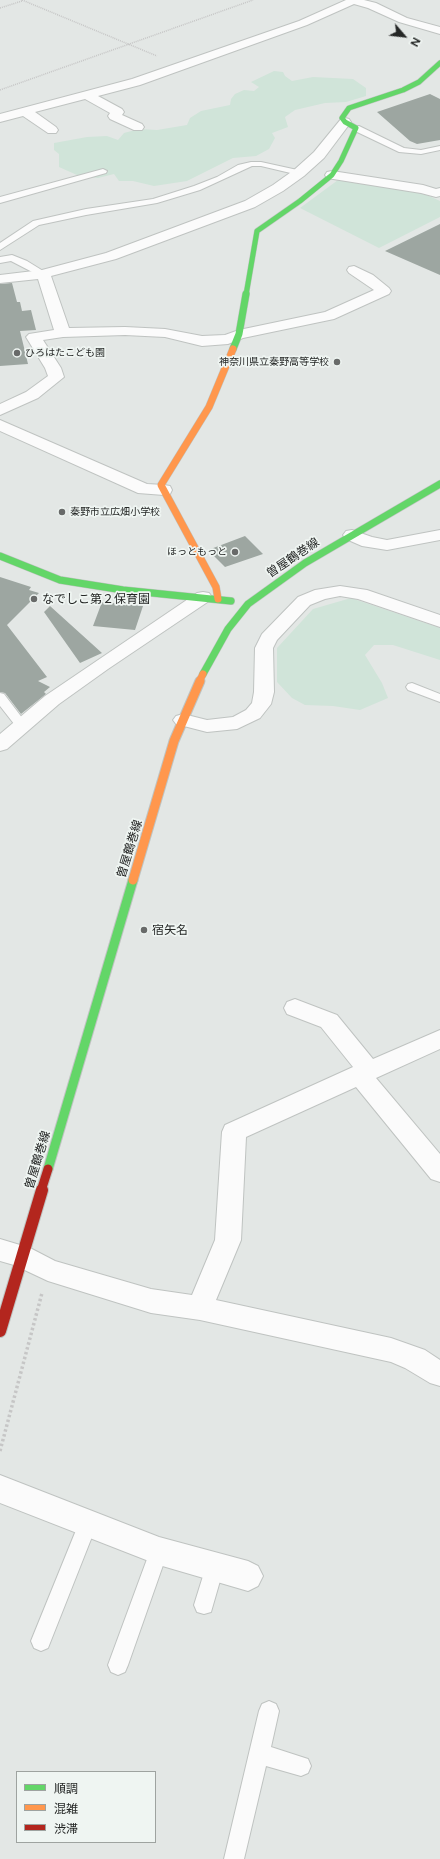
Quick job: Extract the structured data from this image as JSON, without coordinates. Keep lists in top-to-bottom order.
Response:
{
  "streets": {
    "street": ["曽屋鶴巻線"]
  },
  "places": [
    "ひろはたこども園",
    "神奈川県立秦野高等学校",
    "秦野市立広畑小学校",
    "ほっともっと",
    "なでしこ第２保育園",
    "宿矢名"
  ],
  "legend": ["順調", "混雑", "渋滞"],
  "north": "bottom right"
}
